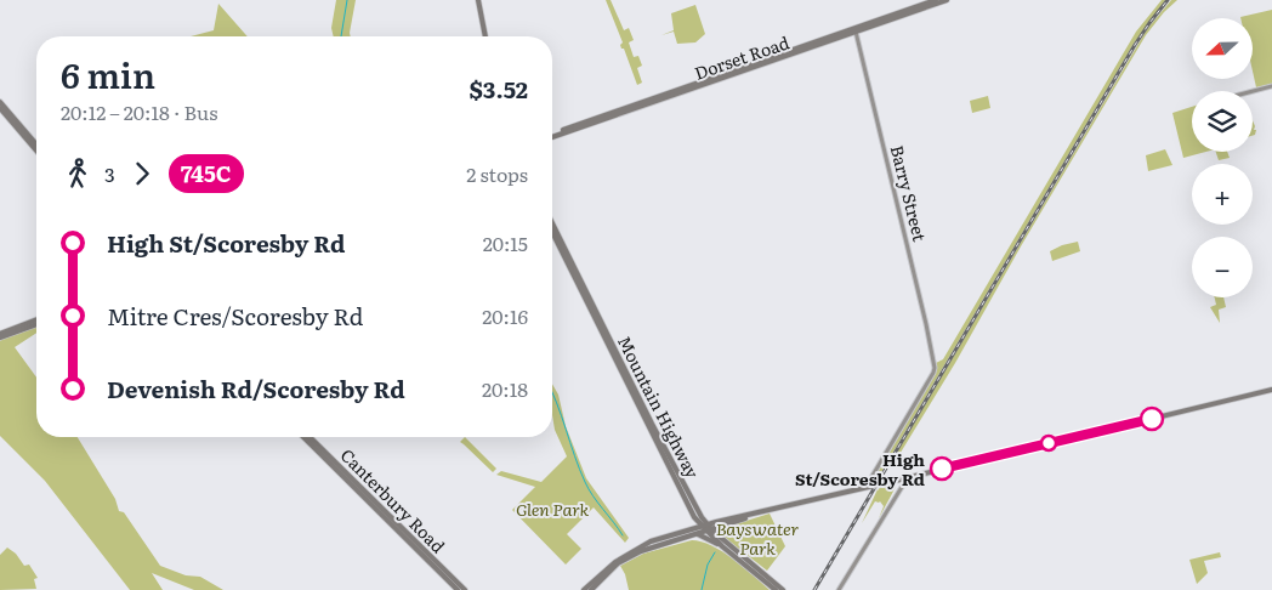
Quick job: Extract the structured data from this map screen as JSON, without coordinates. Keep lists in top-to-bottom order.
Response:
{
  "streets": {
    "main road": [
      "Dorset Road",
      "Barry Street",
      "Mountain Highway",
      "Canterbury Road"
    ]
  },
  "crossings": [
    ["Dorset Road", "Barry Street"]
  ],
  "parks": ["Glen Park", "Bayswater Park"],
  "places": ["High St/Scoresby Rd"],
  "lines": ["bus line 745C"],
  "north": "left",
  "page": {
    "map_buttons": ["+", "−"],
    "heading": ["6 min", "20:12 – 20:18 · Bus", "$3.52"],
    "legs": ["3", "745C", "2 stops"],
    "list": [
      {
        "name": "High St/Scoresby Rd",
        "value": "20:15"
      },
      {
        "name": "Mitre Cres/Scoresby Rd",
        "value": "20:16"
      },
      {
        "name": "Devenish Rd/Scoresby Rd",
        "value": "20:18"
      }
    ]
  }
}
